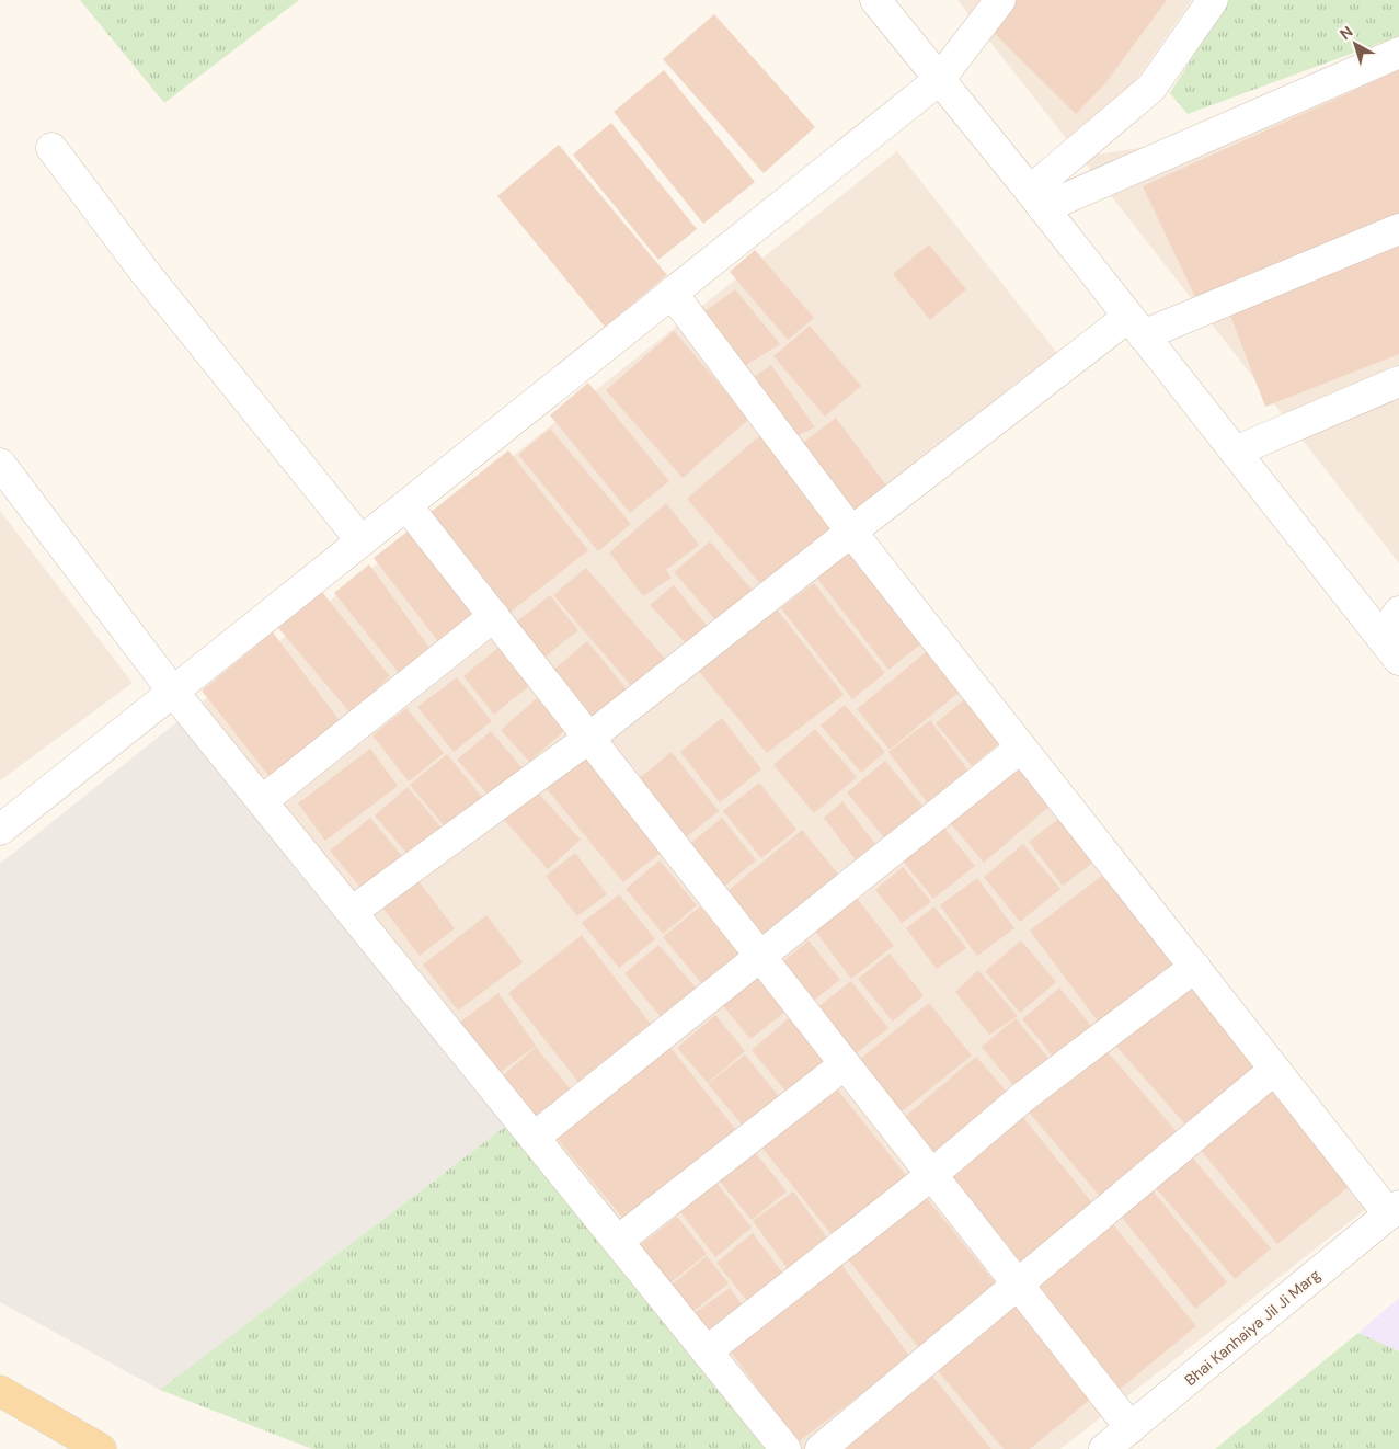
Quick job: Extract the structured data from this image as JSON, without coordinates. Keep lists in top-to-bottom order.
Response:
{
  "streets": {
    "street": ["Bhai Kanhaiya Jil Ji Marg"]
  },
  "north": "top left"
}
